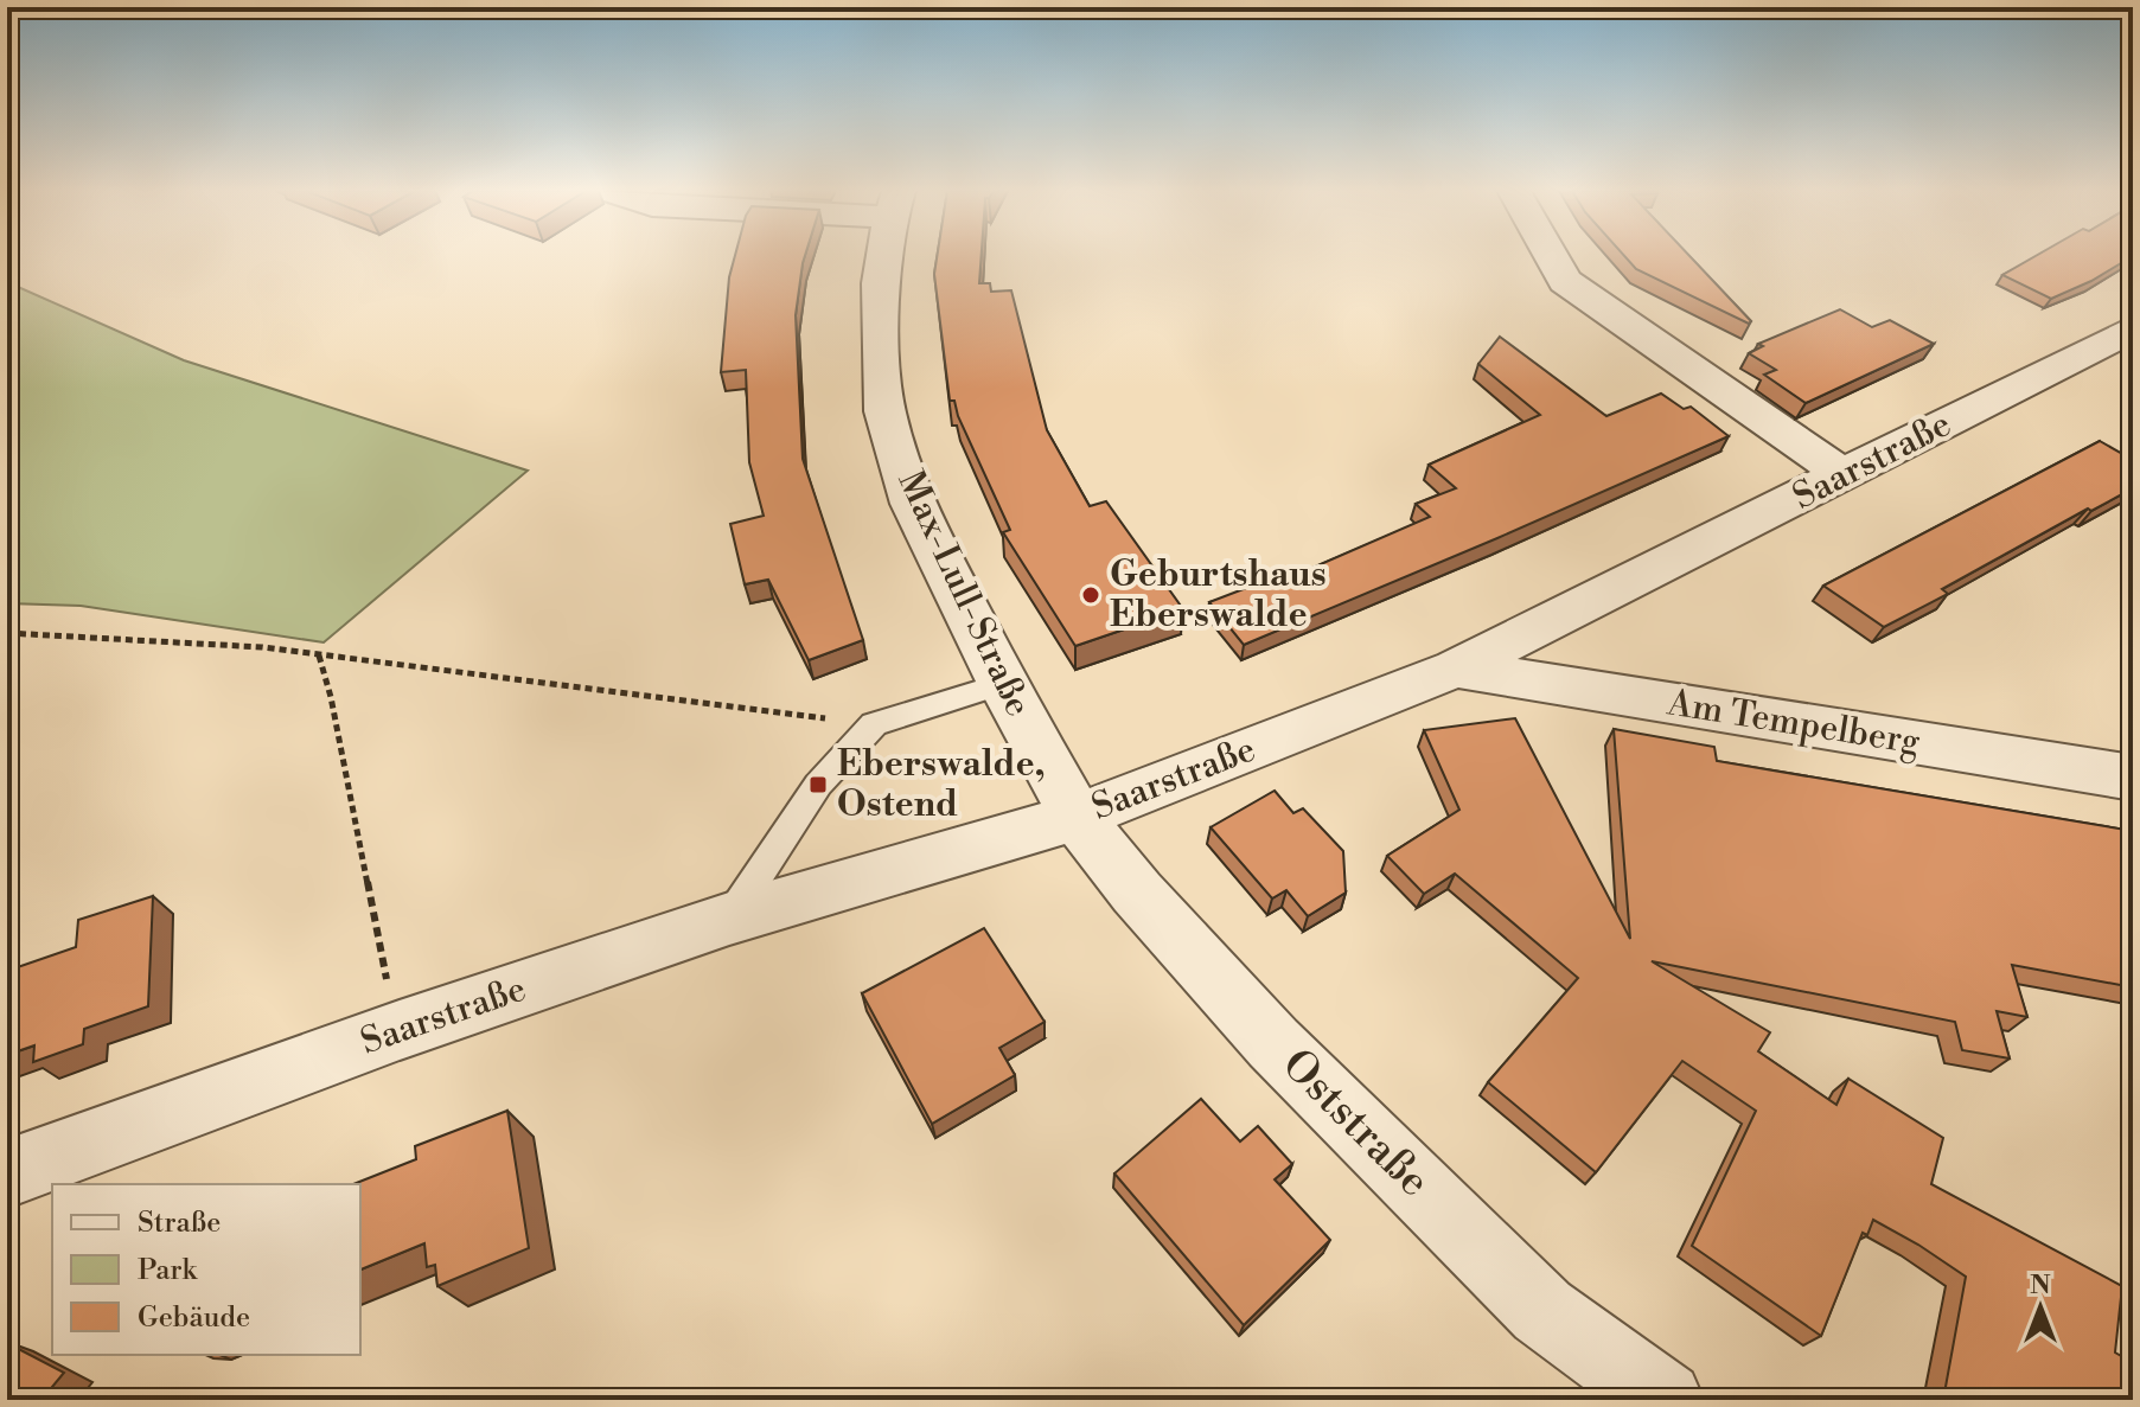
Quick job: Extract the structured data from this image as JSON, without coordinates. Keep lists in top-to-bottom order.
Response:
{
  "streets": {
    "street": [
      "Saarstraße",
      "Max-Lull-Straße",
      "Am Tempelberg",
      "Oststraße"
    ]
  },
  "crossings": [
    ["Saarstraße", "Max-Lull-Straße"],
    ["Saarstraße", "Am Tempelberg"],
    ["Saarstraße", "Oststraße"],
    ["Max-Lull-Straße", "Oststraße"]
  ],
  "places": {
    "other": ["Geburtshaus Eberswalde"],
    "transit": ["Eberswalde, Ostend"]
  },
  "legend": ["Straße", "Park", "Gebäude"],
  "north": "top"
}
